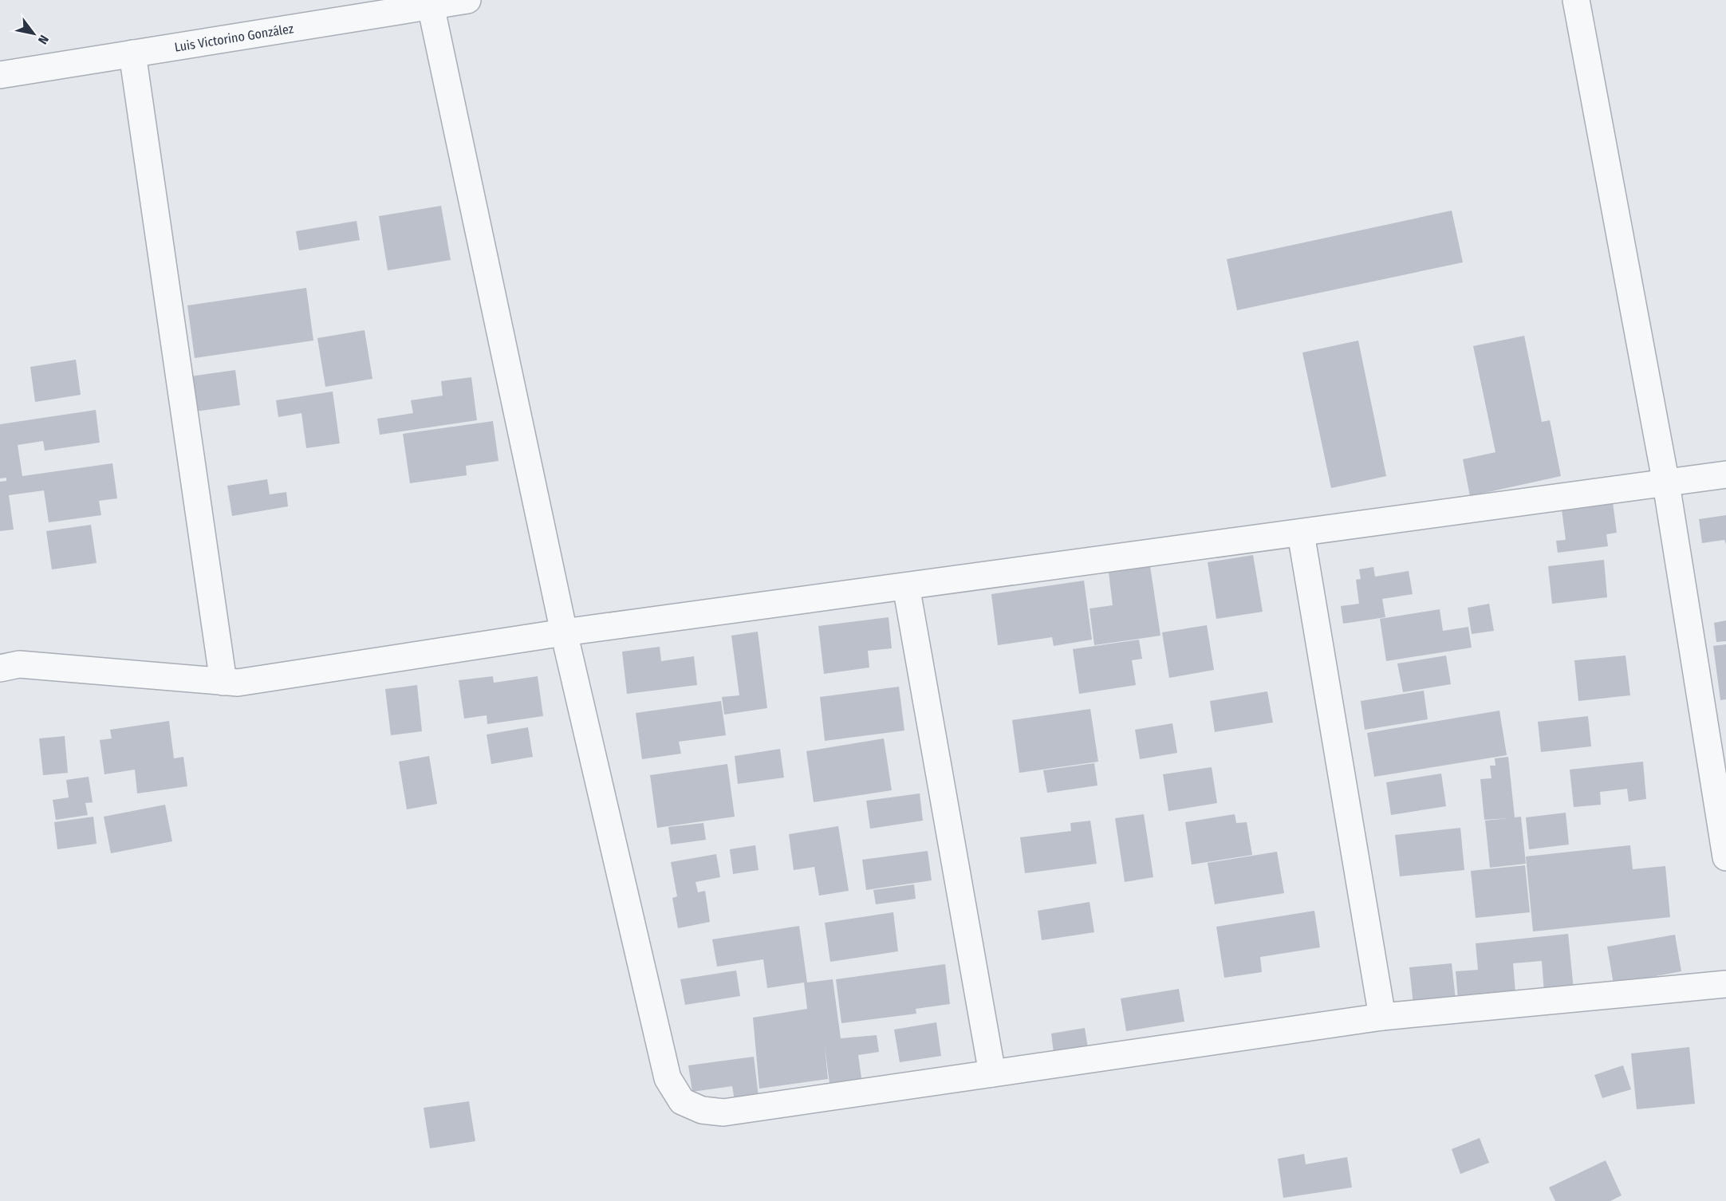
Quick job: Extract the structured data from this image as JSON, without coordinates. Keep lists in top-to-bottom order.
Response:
{
  "streets": {
    "street": ["Luis Victorino González"]
  },
  "north": "bottom right"
}
